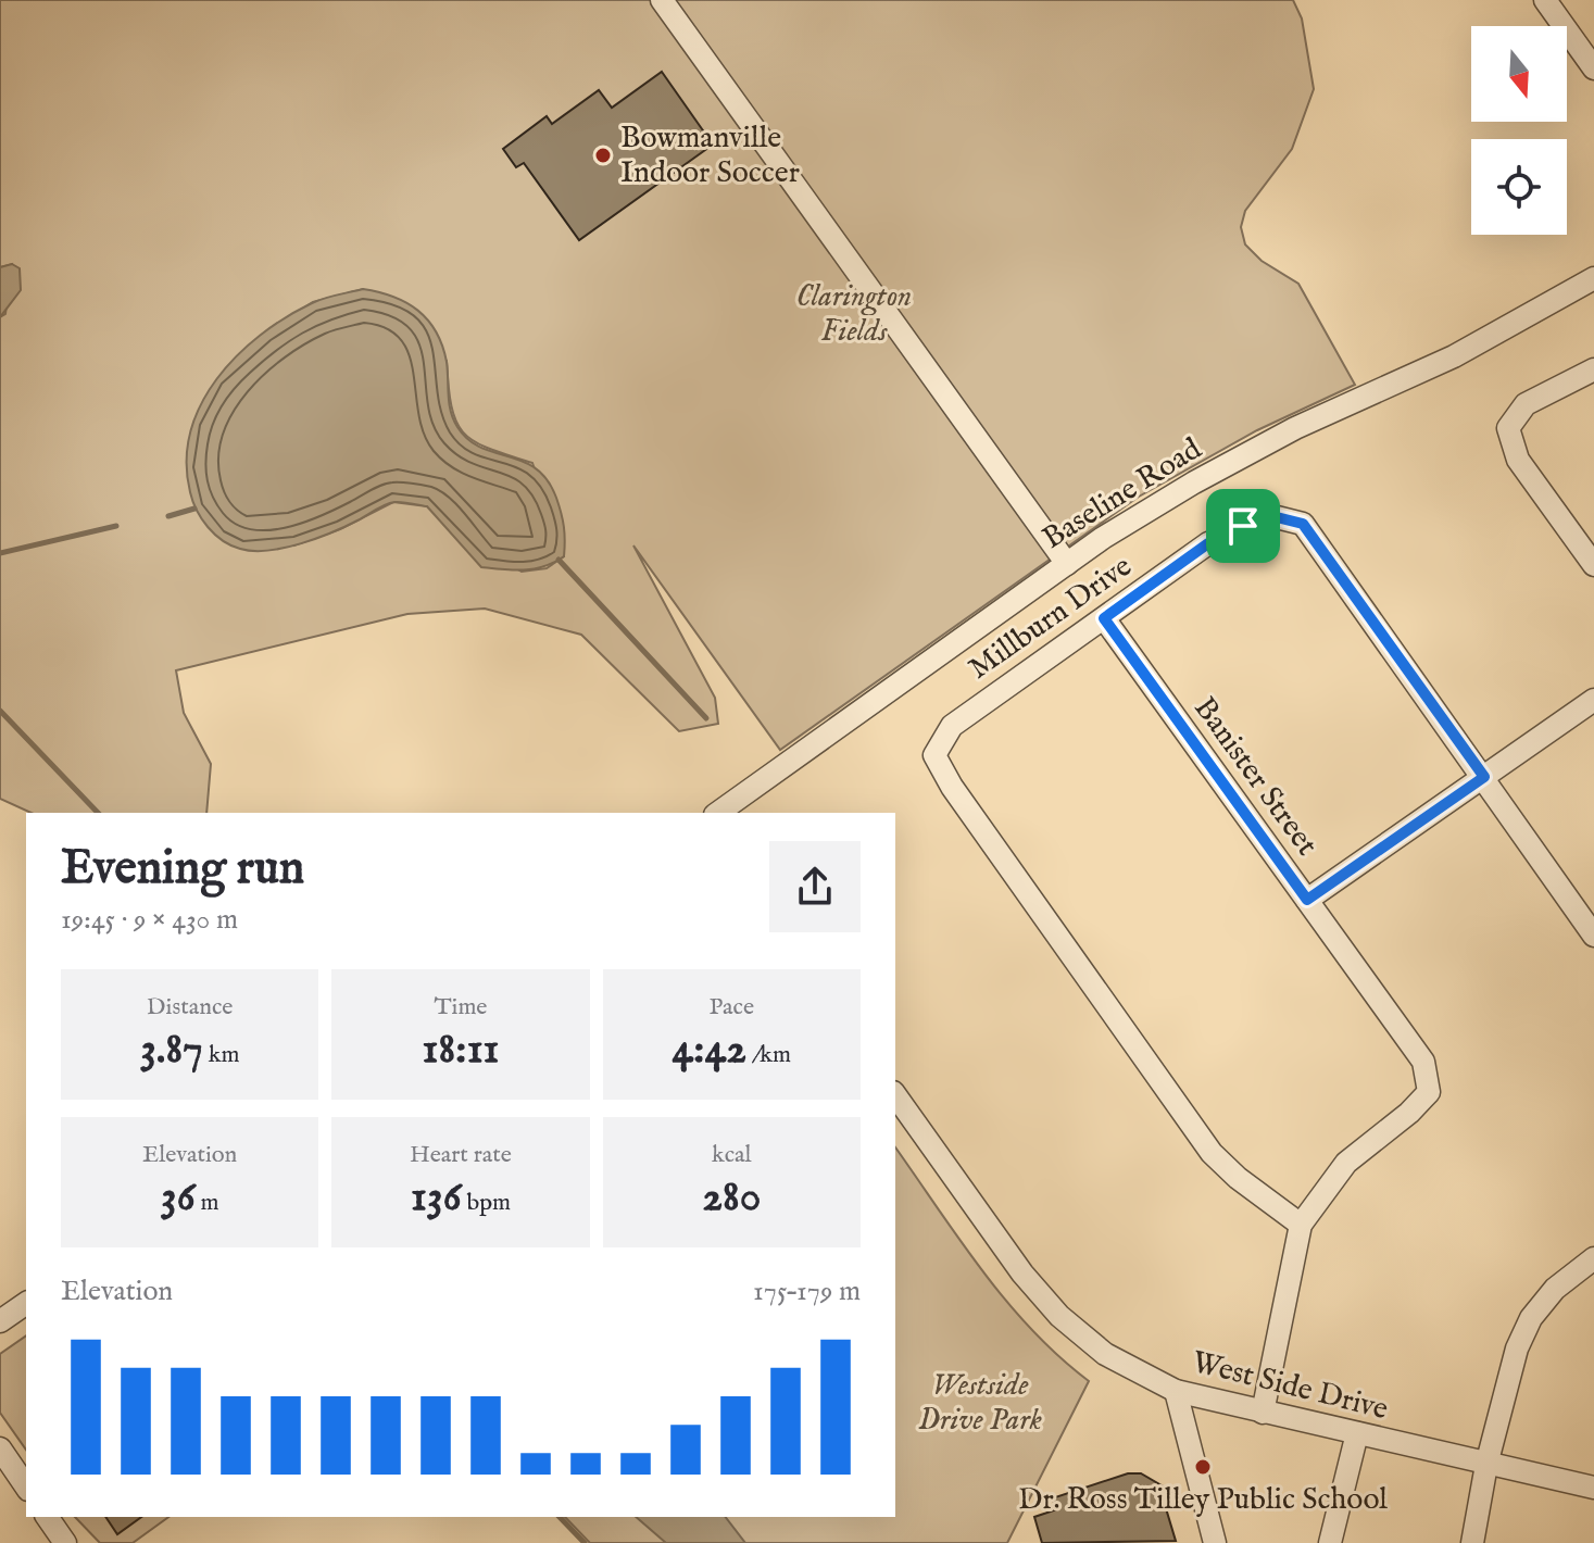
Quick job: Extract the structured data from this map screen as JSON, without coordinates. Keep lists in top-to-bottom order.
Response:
{
  "streets": {
    "street": [
      "Baseline Road",
      "Millburn Drive",
      "Banister Street",
      "West Side Drive"
    ]
  },
  "crossings": [
    ["Millburn Drive", "Banister Street"],
    ["Banister Street", "West Side Drive"]
  ],
  "parks": ["Clarington Fields", "Westside Drive Park"],
  "places": ["Bowmanville Indoor Soccer", "Dr. Ross Tilley Public School"],
  "north": "bottom",
  "page": {
    "heading": ["Evening run", "19:45 · 9 × 430 m"],
    "stats": [
      ["Distance", "3.87 km"],
      ["Time", "18:11"],
      ["Pace", "4:42 /km"],
      ["Elevation", "36 m"],
      ["Heart rate", "136 bpm"],
      ["kcal", "280"]
    ],
    "chart": ["Elevation", "175–179 m"]
  }
}
